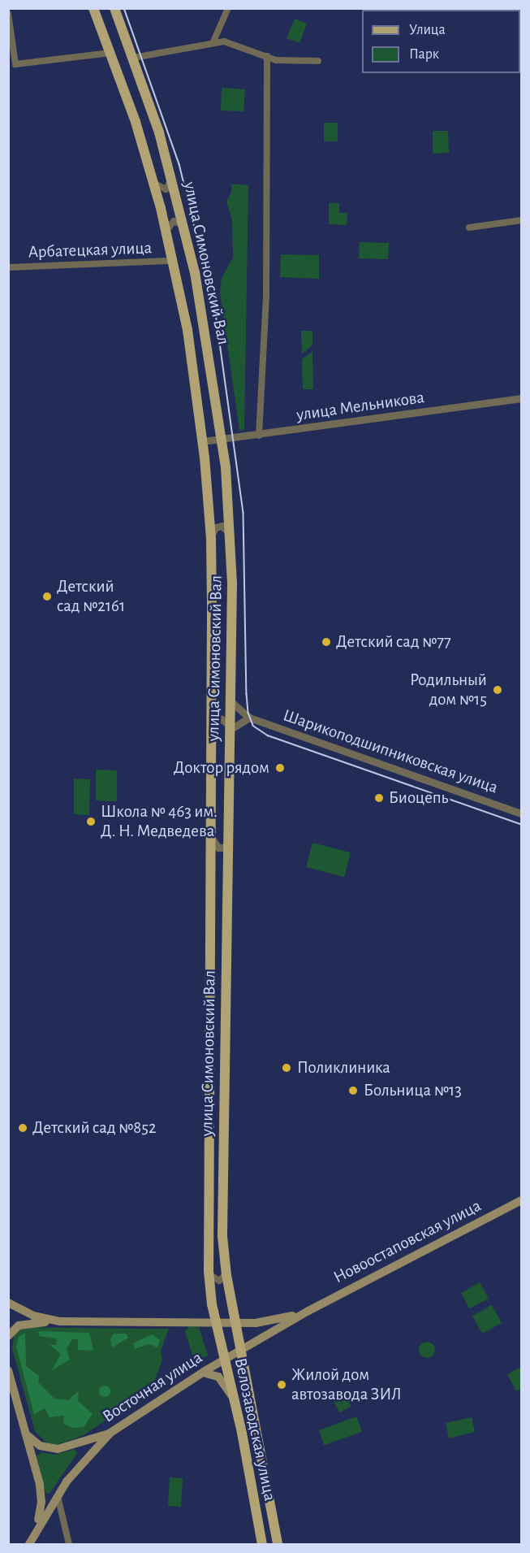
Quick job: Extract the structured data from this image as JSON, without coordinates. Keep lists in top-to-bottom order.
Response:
{
  "streets": {
    "main road": [
      "улица Симоновский Вал",
      "Новоостаповская улица",
      "Восточная улица",
      "Велозаводская улица"
    ],
    "street": ["Арбатецкая улица", "улица Мельникова", "Шарикоподшипниковская улица"]
  },
  "crossings": [
    ["Арбатецкая улица", "улица Симоновский Вал"],
    ["улица Симоновский Вал", "улица Мельникова"],
    ["улица Симоновский Вал", "Новоостаповская улица"],
    ["улица Симоновский Вал", "Велозаводская улица"],
    ["Новоостаповская улица", "Восточная улица"],
    ["Новоостаповская улица", "Велозаводская улица"],
    ["Восточная улица", "Велозаводская улица"]
  ],
  "places": [
    "Детский сад №2161",
    "Детский сад №77",
    "Родильный дом №15",
    "Доктор рядом",
    "Биоцепь",
    "Школа № 463 им. Д. Н. Медведева",
    "Поликлиника",
    "Больница №13",
    "Детский сад №852",
    "Жилой дом автозавода ЗИЛ"
  ],
  "legend": ["Улица", "Парк"]
}
